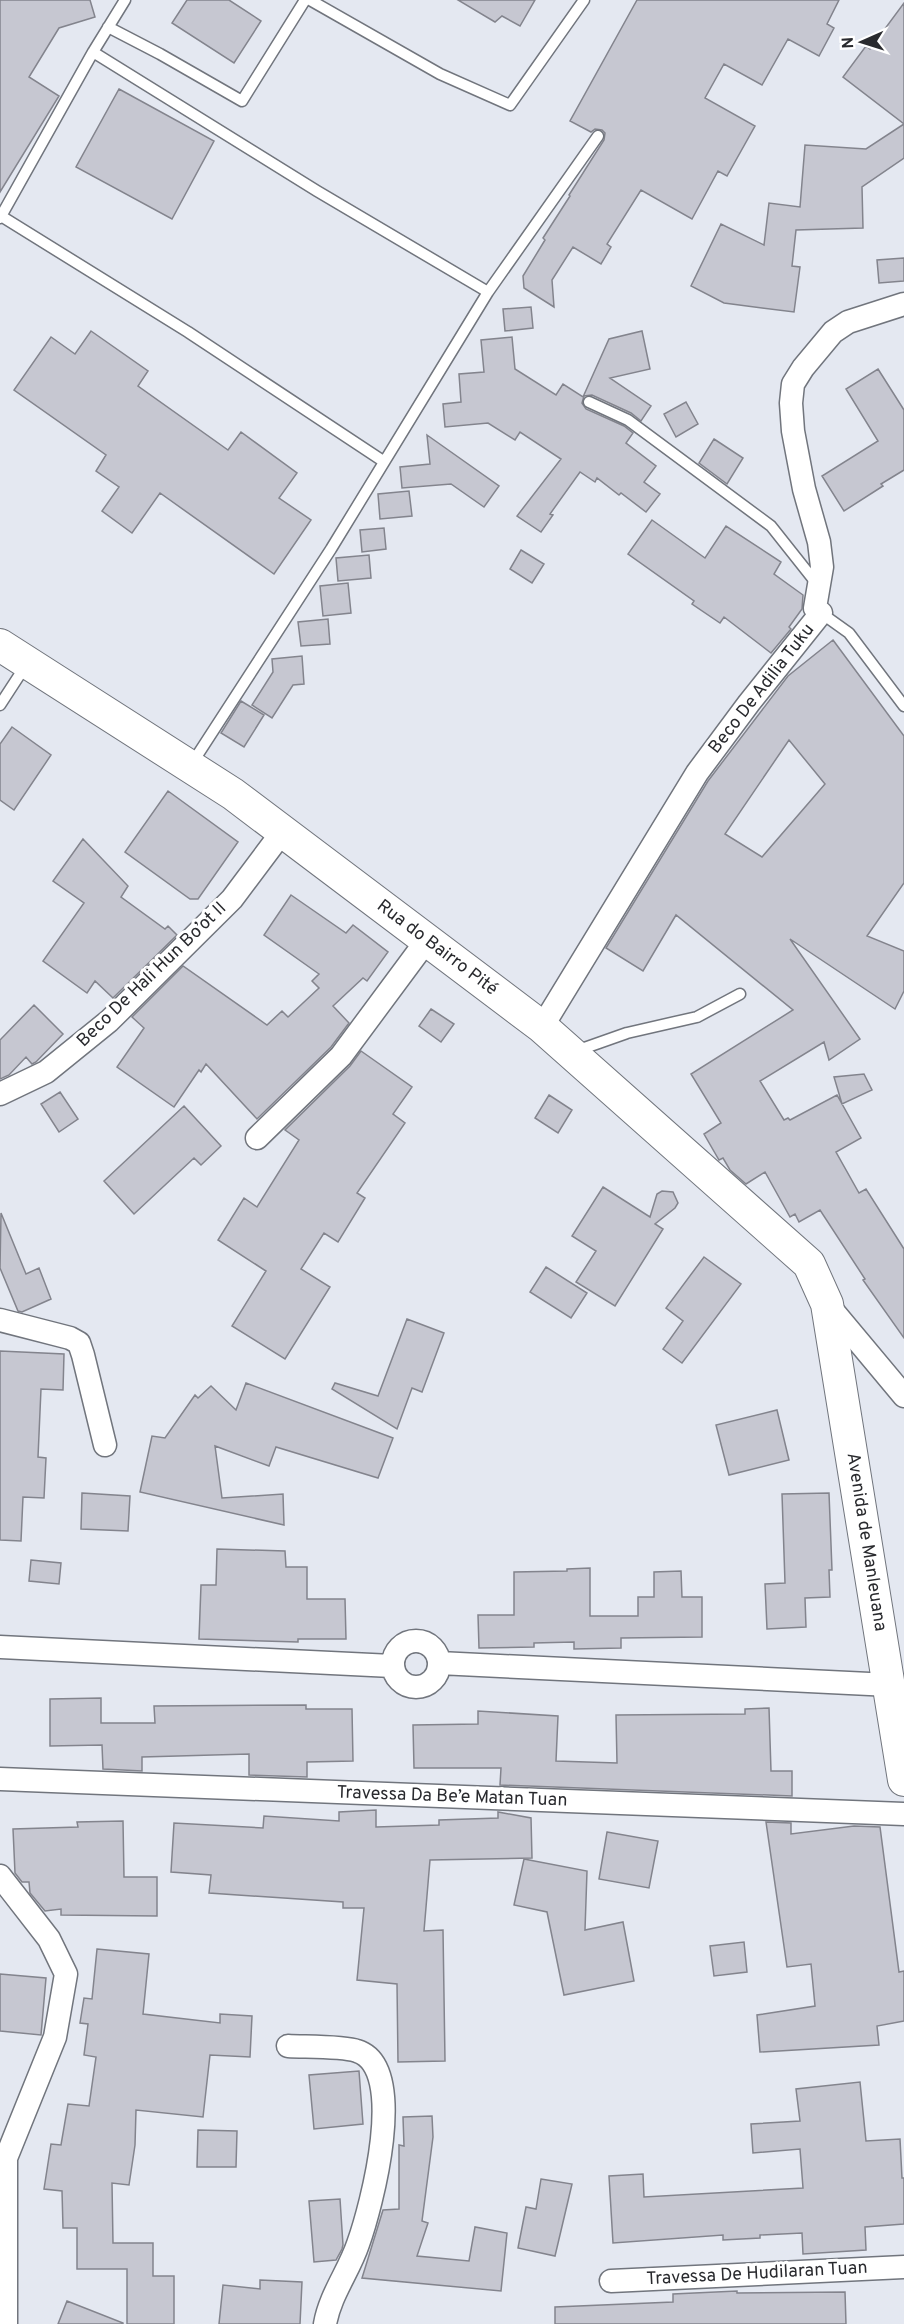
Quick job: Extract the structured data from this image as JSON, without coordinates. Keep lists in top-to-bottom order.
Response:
{
  "streets": {
    "main road": ["Rua do Bairro Pité", "Avenida de Manleuana"],
    "street": [
      "Beco De Adilia Tuku",
      "Beco De Hali Hun Bo’ot II",
      "Travessa Da Be’e Matan Tuan",
      "Travessa De Hudilaran Tuan"
    ]
  },
  "crossings": [
    ["Beco De Adilia Tuku", "Rua do Bairro Pité"],
    ["Rua do Bairro Pité", "Beco De Hali Hun Bo’ot II"],
    ["Rua do Bairro Pité", "Avenida de Manleuana"]
  ],
  "north": "left"
}
